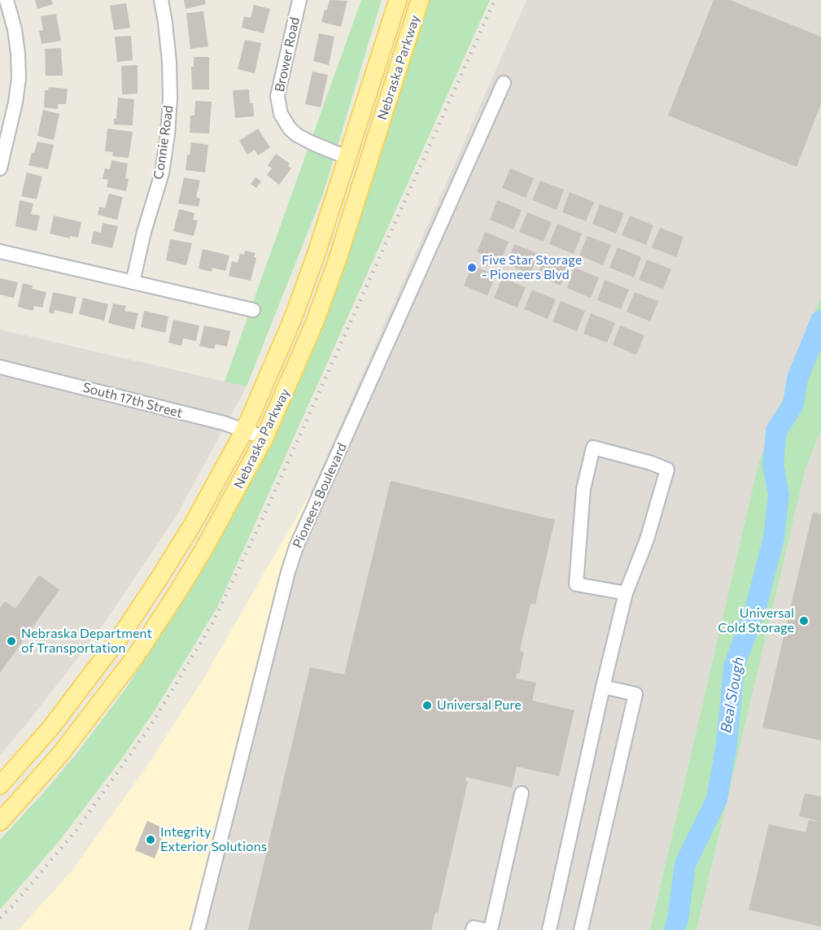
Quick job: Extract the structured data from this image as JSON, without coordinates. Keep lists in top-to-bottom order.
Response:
{
  "streets": {
    "main road": ["Nebraska Parkway"],
    "street": [
      "Brower Road",
      "Connie Road",
      "South 17th Street",
      "Pioneers Boulevard"
    ]
  },
  "crossings": [
    ["Brower Road", "Nebraska Parkway"],
    ["Nebraska Parkway", "South 17th Street"]
  ],
  "water": ["Beal Slough"],
  "places": [
    "Five Star Storage - Pioneers Blvd",
    "Universal Cold Storage",
    "Nebraska Department of Transportation",
    "Universal Pure",
    "Integrity Exterior Solutions"
  ]
}
